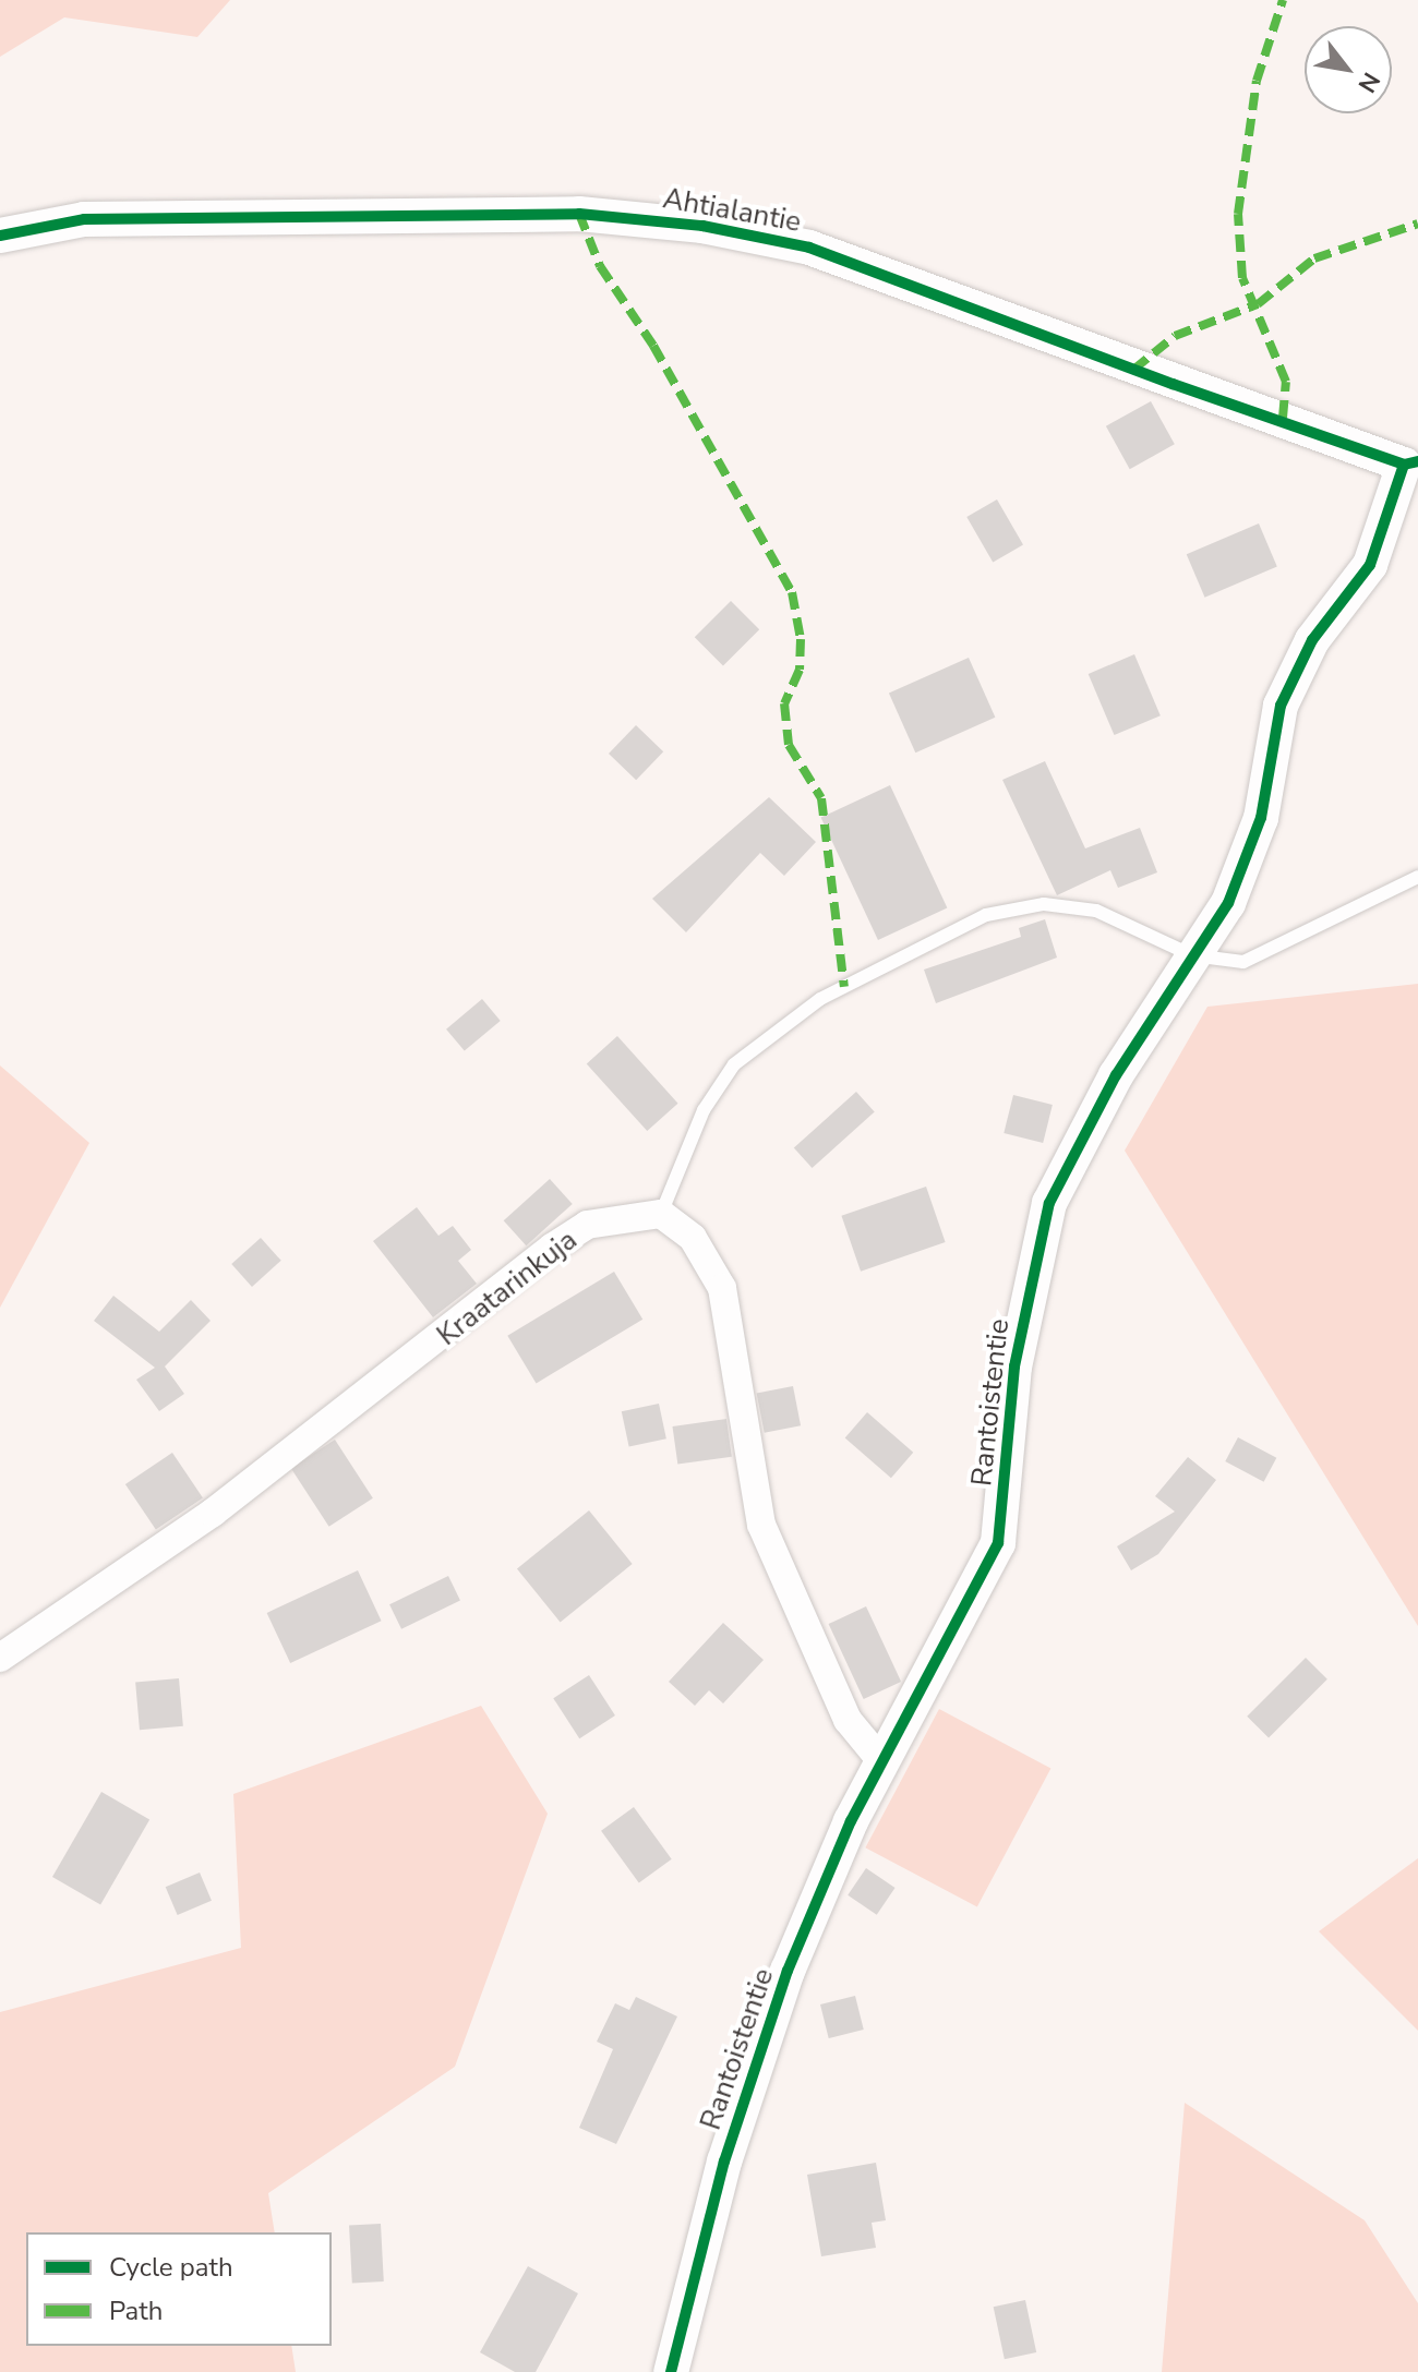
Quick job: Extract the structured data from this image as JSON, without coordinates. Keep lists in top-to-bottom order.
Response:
{
  "streets": {
    "street": ["Ahtialantie", "Kraatarinkuja", "Rantoistentie"]
  },
  "crossings": [
    ["Ahtialantie", "Rantoistentie"]
  ],
  "legend": ["Cycle path", "Path"],
  "north": "bottom right"
}
